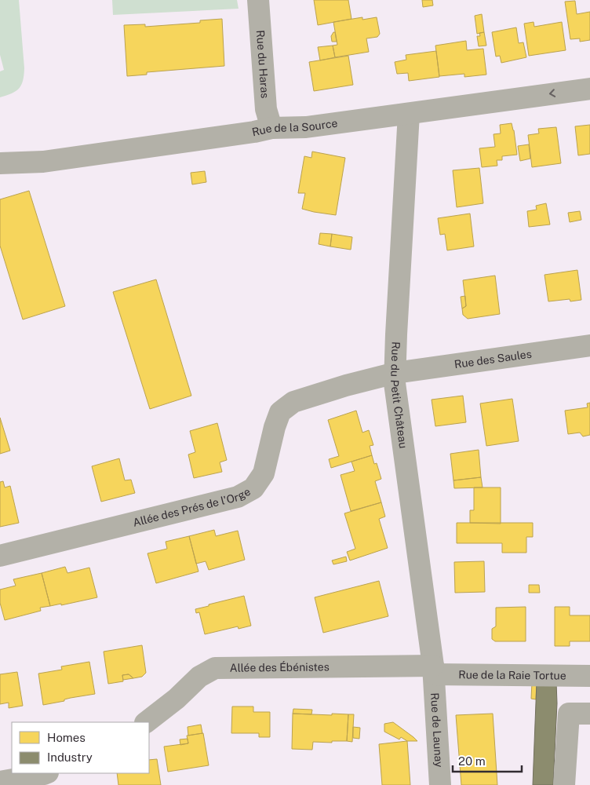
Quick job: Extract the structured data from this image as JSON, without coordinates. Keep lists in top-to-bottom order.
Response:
{
  "streets": {
    "street": [
      "Rue du Haras",
      "Rue de la Source",
      "Rue des Saules",
      "Rue du Petit Château",
      "Allée des Prés de l'Orge",
      "Allée des Ébénistes",
      "Rue de la Raie Tortue",
      "Rue de Launay"
    ]
  },
  "crossings": [
    ["Rue du Haras", "Rue de la Source"],
    ["Rue de la Source", "Rue du Petit Château"],
    ["Rue des Saules", "Rue du Petit Château"],
    ["Rue des Saules", "Allée des Prés de l'Orge"],
    ["Rue du Petit Château", "Allée des Prés de l'Orge"],
    ["Rue du Petit Château", "Allée des Ébénistes"],
    ["Rue du Petit Château", "Rue de la Raie Tortue"],
    ["Rue du Petit Château", "Rue de Launay"],
    ["Allée des Ébénistes", "Rue de la Raie Tortue"],
    ["Allée des Ébénistes", "Rue de Launay"],
    ["Rue de la Raie Tortue", "Rue de Launay"]
  ],
  "legend": ["Homes", "Industry"],
  "scale_bar": "20 m"
}
